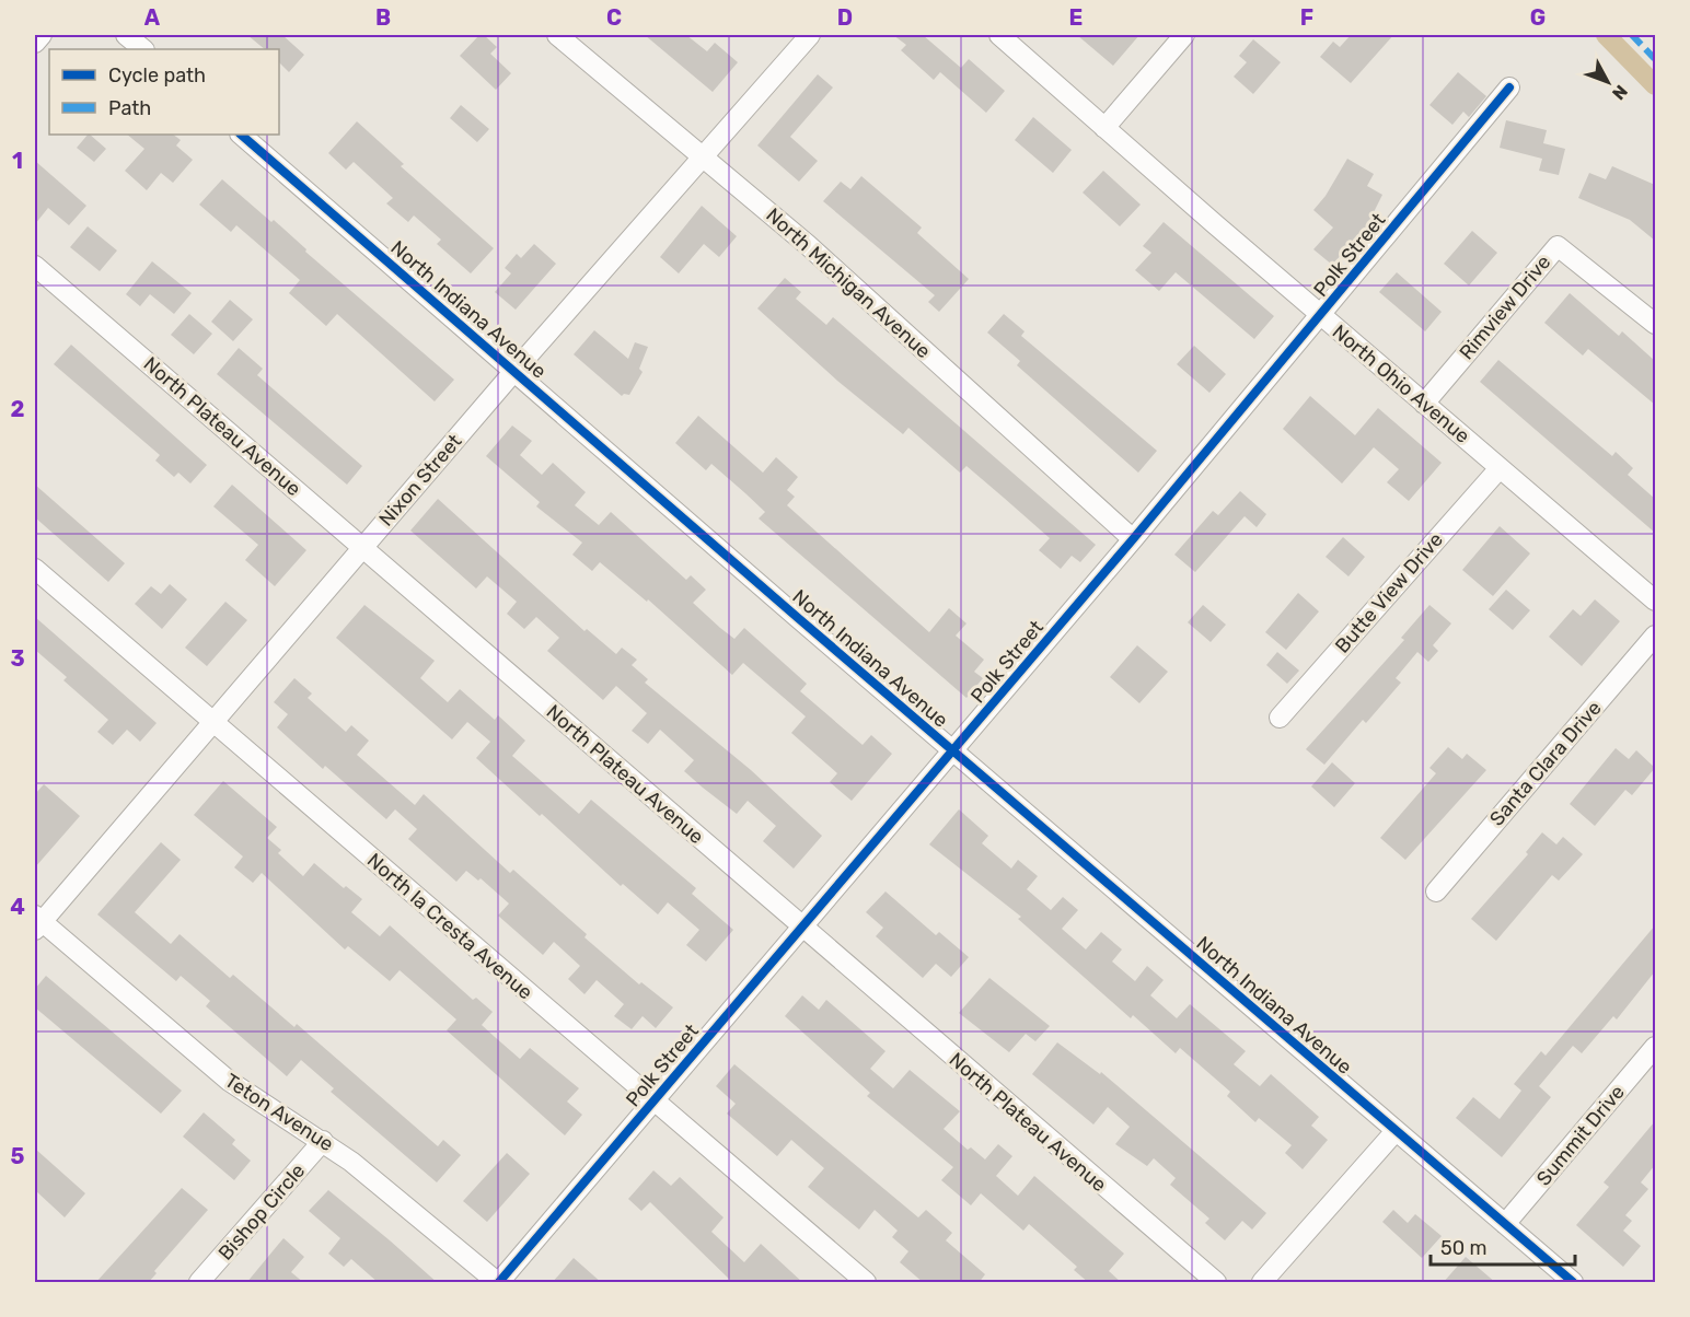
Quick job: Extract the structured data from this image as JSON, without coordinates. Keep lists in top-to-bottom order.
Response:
{
  "streets": {
    "street": [
      "Polk Street",
      "North Michigan Avenue",
      "Rimview Drive",
      "North Indiana Avenue",
      "North Ohio Avenue",
      "North Plateau Avenue",
      "Nixon Street",
      "Butte View Drive",
      "Santa Clara Drive",
      "North la Cresta Avenue",
      "Teton Avenue",
      "Summit Drive",
      "Bishop Circle"
    ]
  },
  "crossings": [
    ["Polk Street", "North Michigan Avenue"],
    ["Polk Street", "North Indiana Avenue"],
    ["Polk Street", "North Ohio Avenue"],
    ["Polk Street", "North Plateau Avenue"],
    ["Polk Street", "North la Cresta Avenue"],
    ["Polk Street", "Teton Avenue"],
    ["North Michigan Avenue", "Nixon Street"],
    ["Rimview Drive", "North Ohio Avenue"],
    ["North Indiana Avenue", "Nixon Street"],
    ["North Indiana Avenue", "Summit Drive"],
    ["North Ohio Avenue", "Butte View Drive"],
    ["North Plateau Avenue", "Nixon Street"],
    ["Nixon Street", "North la Cresta Avenue"],
    ["Nixon Street", "Teton Avenue"],
    ["Teton Avenue", "Bishop Circle"]
  ],
  "legend": ["Cycle path", "Path"],
  "scale_bar": "50 m",
  "north": "bottom right",
  "grid": {
    "columns": [
      "A",
      "B",
      "C",
      "D",
      "E",
      "F",
      "G"
    ],
    "rows": [
      "1",
      "2",
      "3",
      "4",
      "5"
    ]
  }
}
